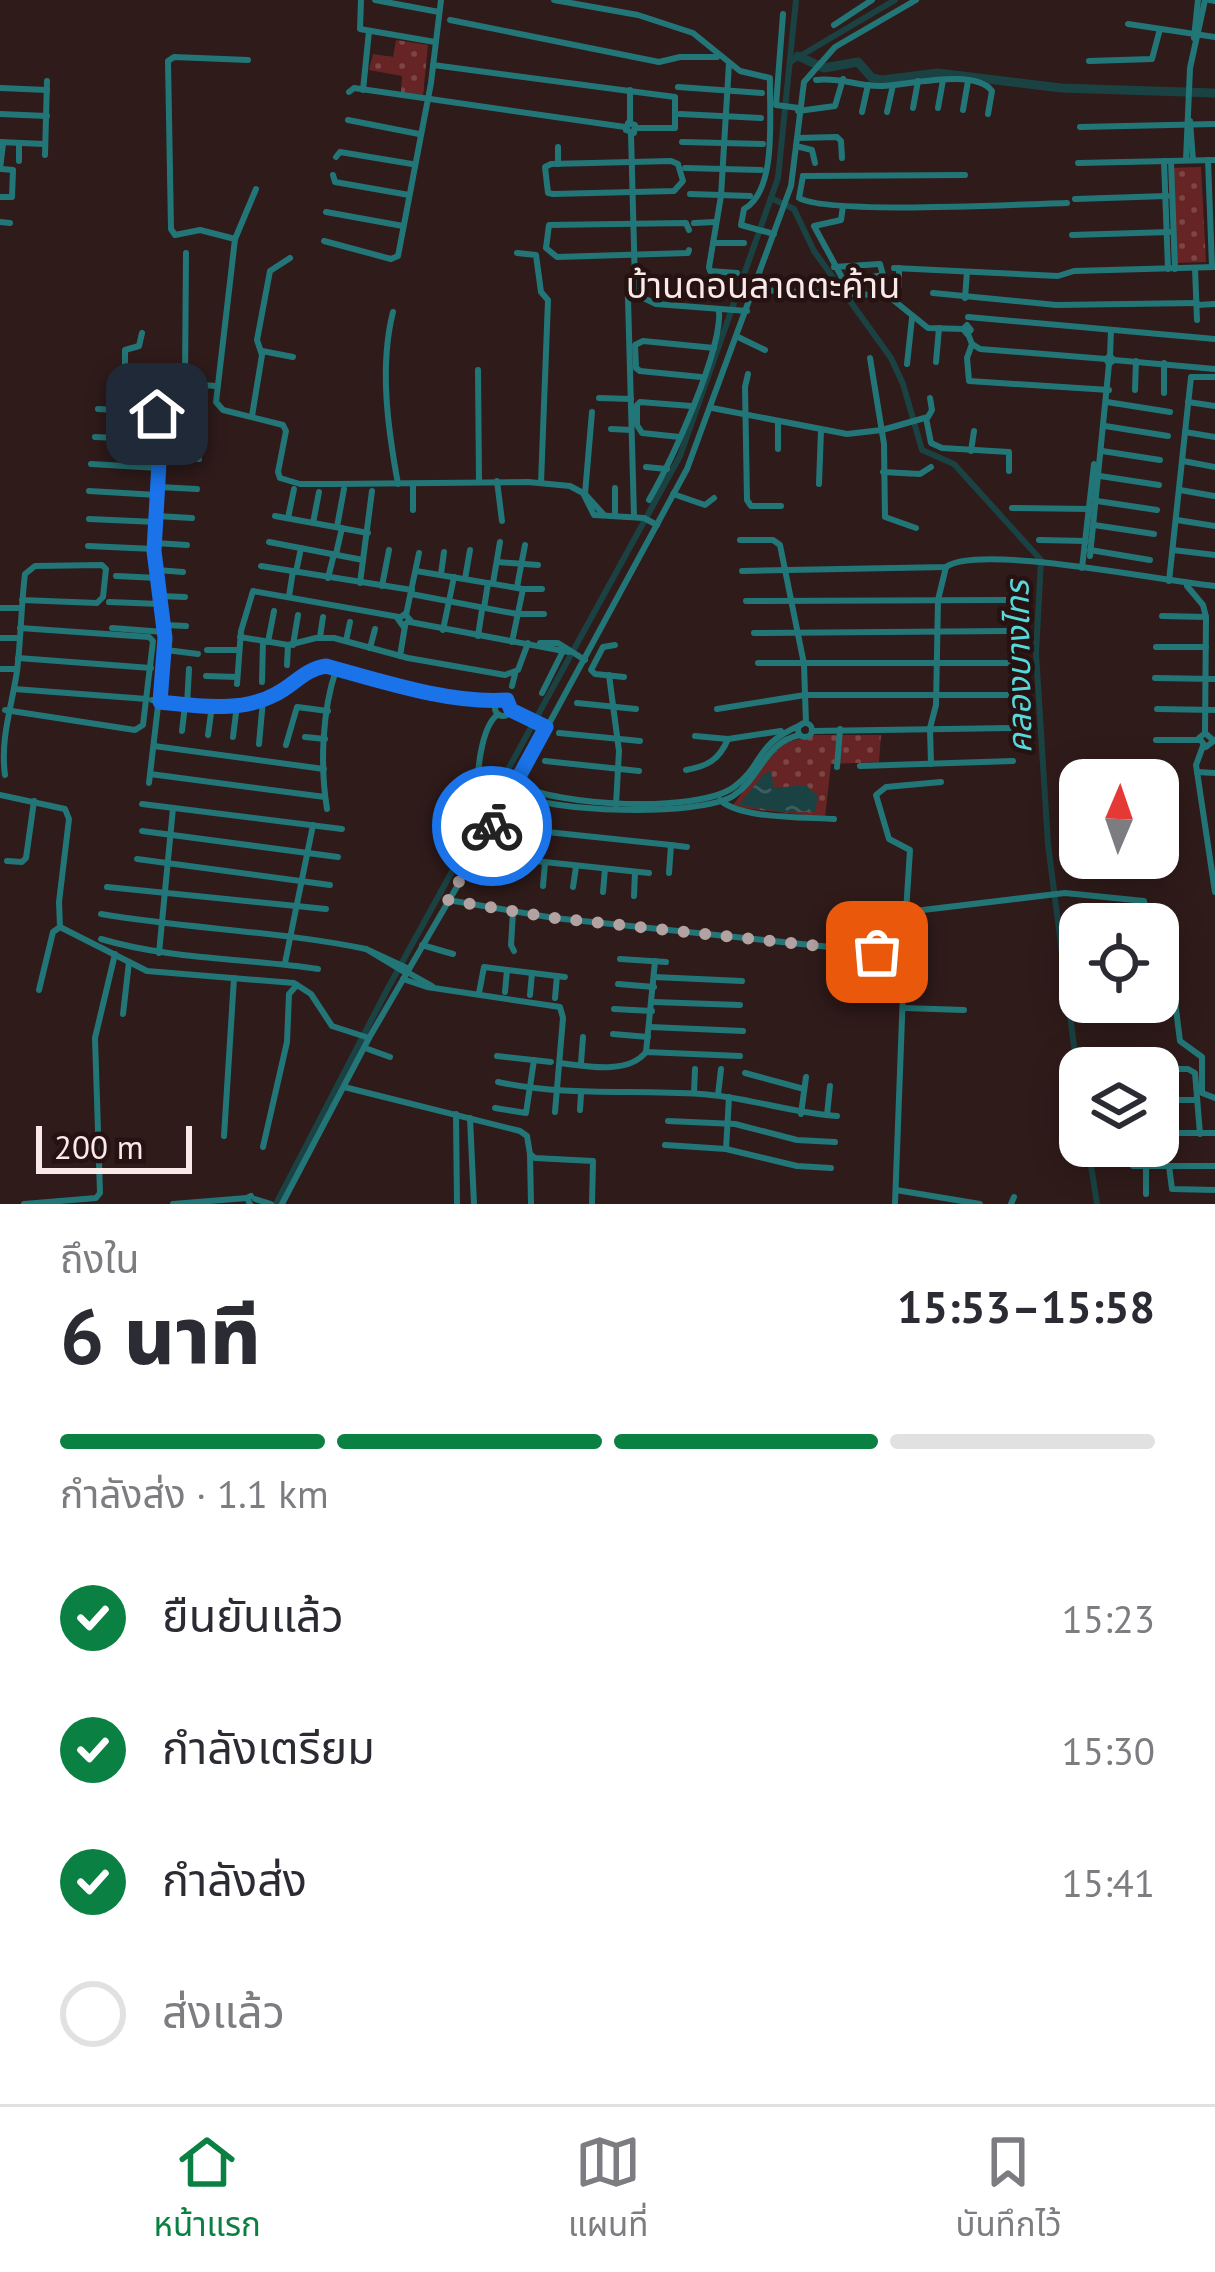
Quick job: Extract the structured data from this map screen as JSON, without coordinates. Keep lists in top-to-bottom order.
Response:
{
  "districts": ["บ้านดอนลาดตะค้าน"],
  "water": ["คลองบางไทร"],
  "scale_bar": "200 m",
  "north": "top",
  "page": {
    "scale": "200 m",
    "heading": ["6 นาที", "ถึงใน", "15:53–15:58"],
    "bar": "กำลังส่ง · 1.1 km",
    "list": [
      ["ยืนยันแล้ว", "15:23"],
      ["กำลังเตรียม", "15:30"],
      ["กำลังส่ง", "15:41"],
      "ส่งแล้ว"
    ],
    "tabs": ["หน้าแรก", "แผนที่", "บันทึกไว้"]
  }
}
